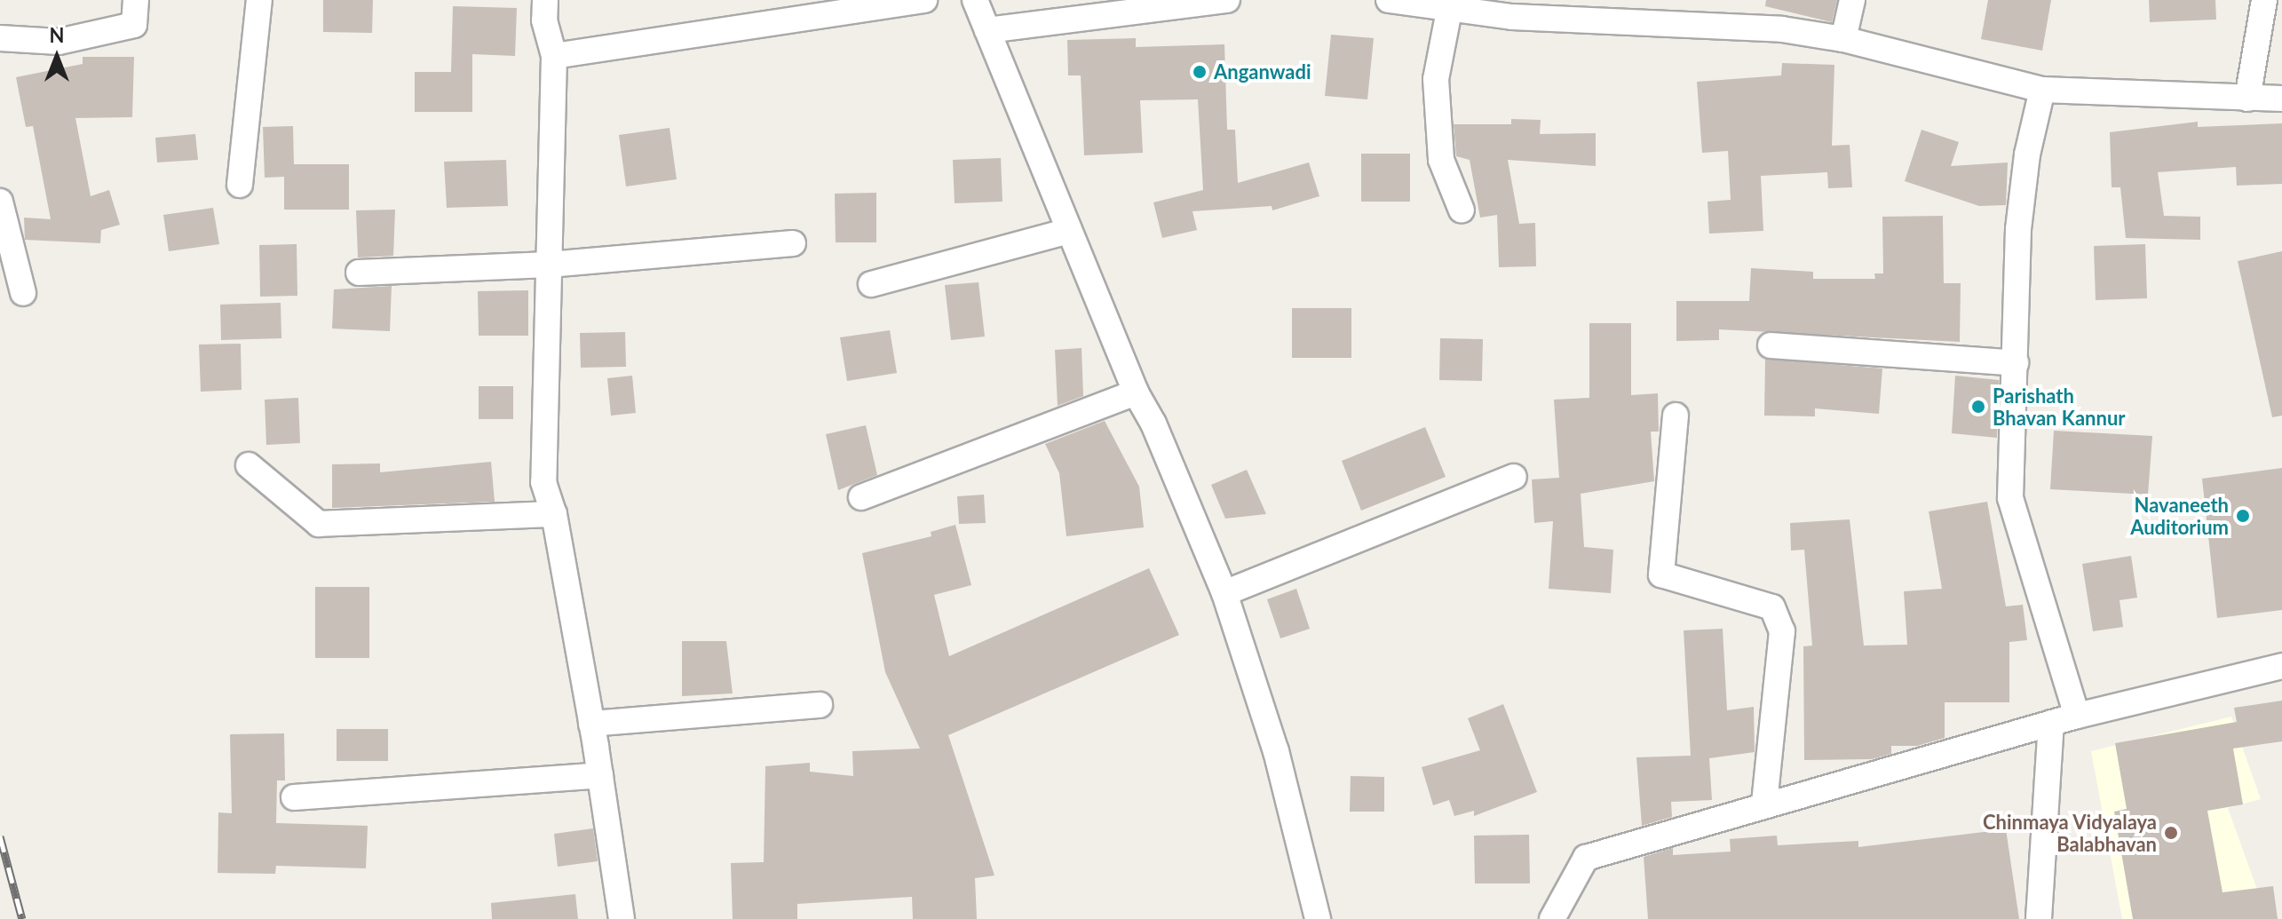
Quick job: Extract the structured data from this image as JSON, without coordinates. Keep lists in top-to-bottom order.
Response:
{
  "places": [
    "Anganwadi",
    "Parishath Bhavan Kannur",
    "Navaneeth Auditorium",
    "Chinmaya Vidyalaya Balabhavan"
  ],
  "north": "top"
}
